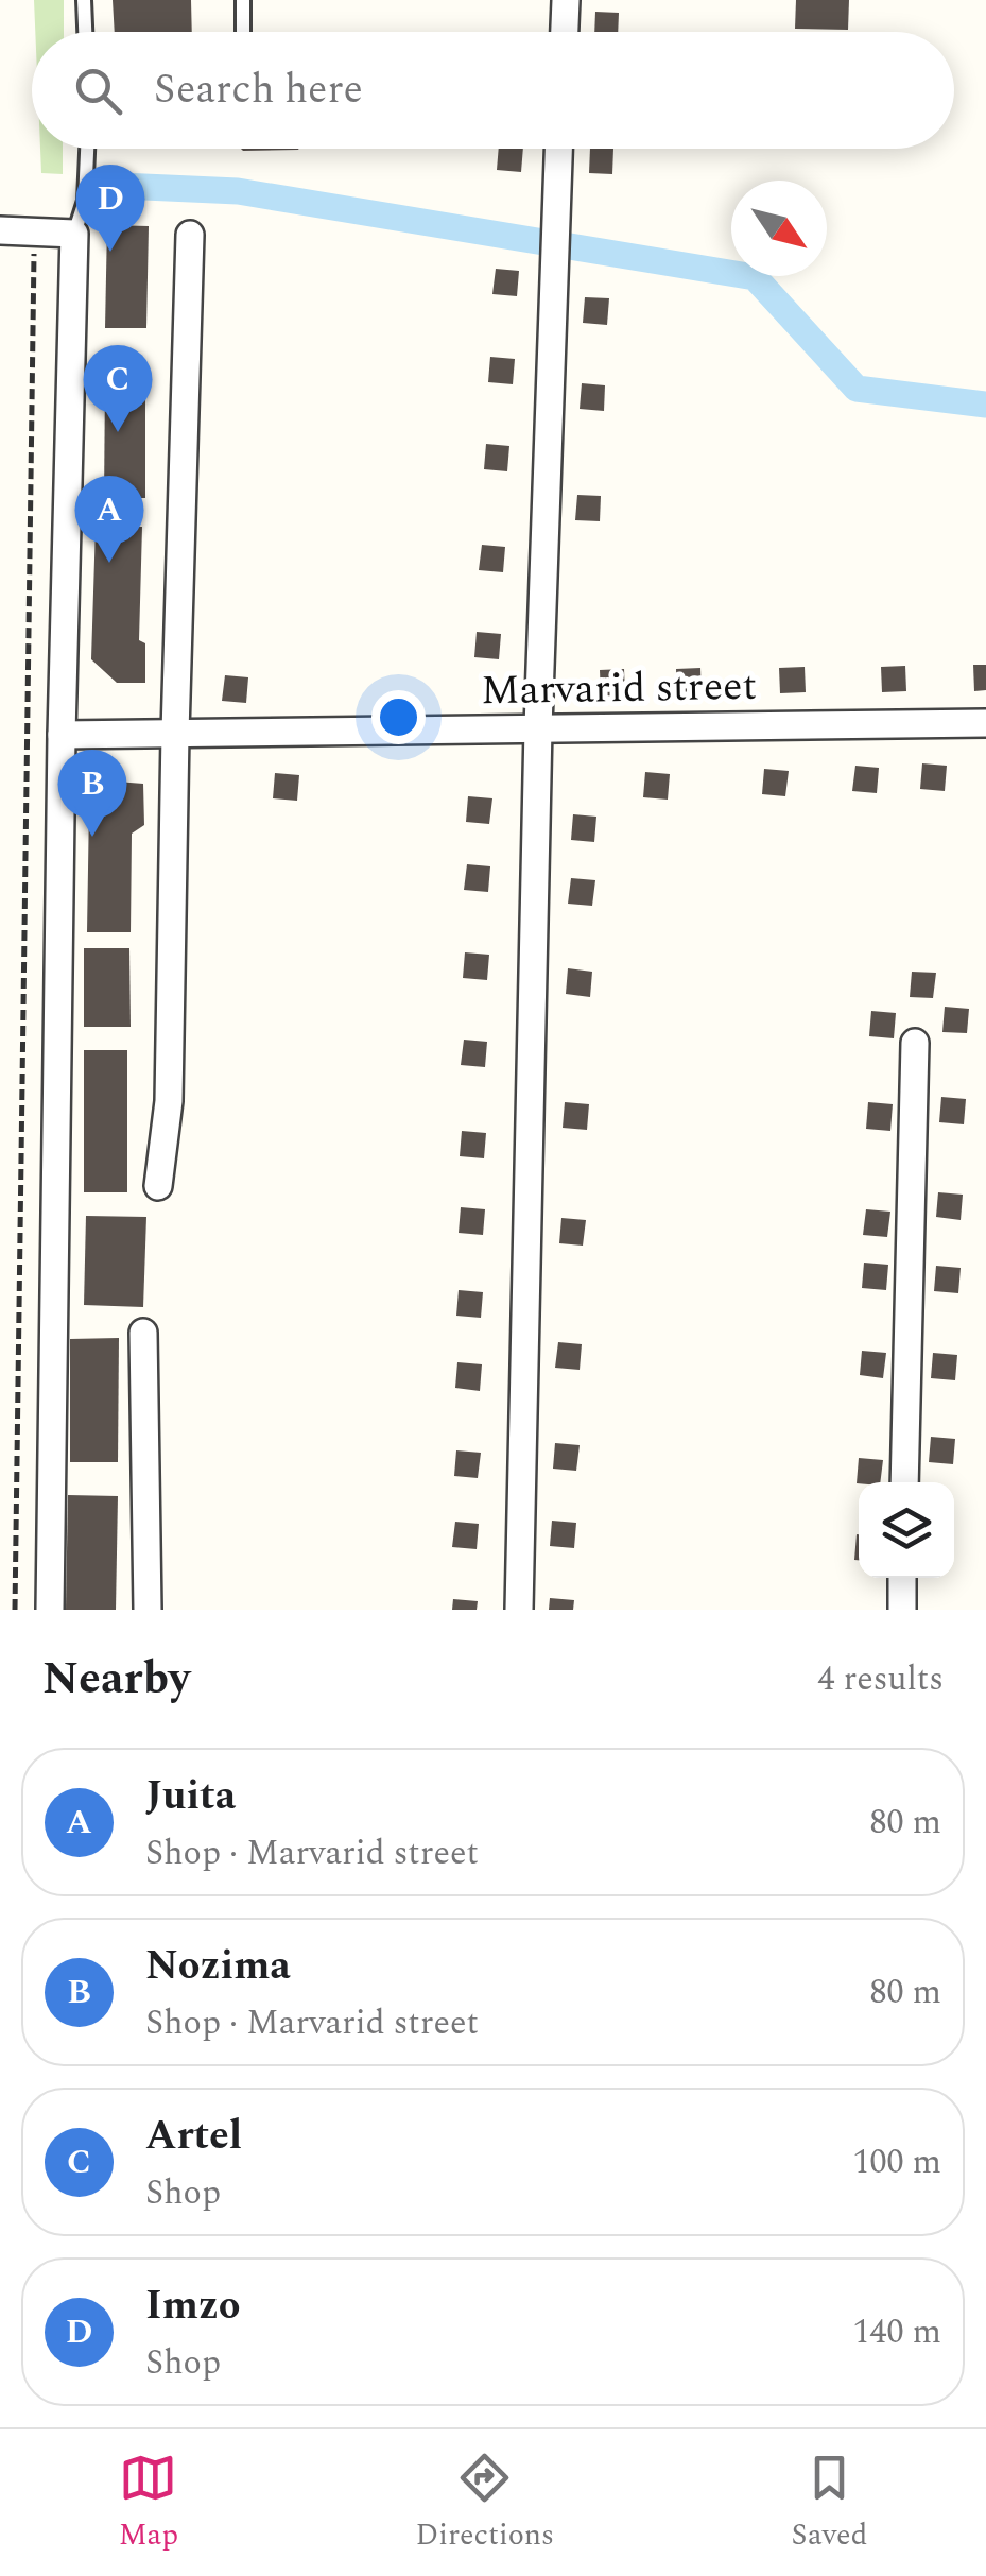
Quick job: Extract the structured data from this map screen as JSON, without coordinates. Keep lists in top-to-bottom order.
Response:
{
  "streets": {
    "street": ["Marvarid street"]
  },
  "north": "bottom right",
  "page": {
    "search": "Search here",
    "pins": [
      "D",
      "C",
      "A",
      "B"
    ],
    "heading": ["Nearby", "4 results"],
    "list": [
      {
        "mark": "A",
        "name": "Juita",
        "note": "Shop · Marvarid street",
        "value": "80 m"
      },
      {
        "mark": "B",
        "name": "Nozima",
        "note": "Shop · Marvarid street",
        "value": "80 m"
      },
      {
        "mark": "C",
        "name": "Artel",
        "note": "Shop",
        "value": "100 m"
      },
      {
        "mark": "D",
        "name": "Imzo",
        "note": "Shop",
        "value": "140 m"
      }
    ],
    "nav": ["Map", "Directions", "Saved"]
  }
}
